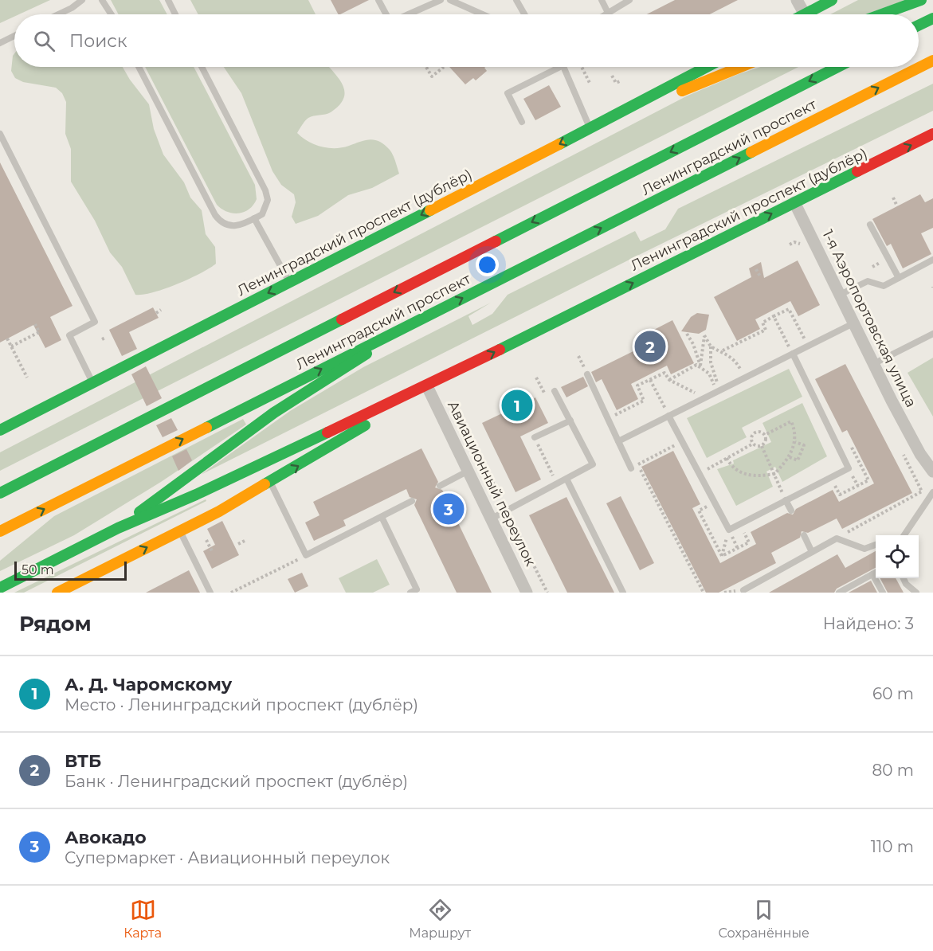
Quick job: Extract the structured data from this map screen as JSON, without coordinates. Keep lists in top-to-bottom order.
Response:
{
  "streets": {
    "main road": ["Ленинградский проспект", "Ленинградский проспект (дублёр)"],
    "street": ["1-я Аэропортовская улица", "Авиационный переулок"]
  },
  "crossings": [
    ["Ленинградский проспект (дублёр)", "1-я Аэропортовская улица"],
    ["Ленинградский проспект (дублёр)", "Авиационный переулок"]
  ],
  "scale_bar": "50 m",
  "page": {
    "search": "Поиск",
    "pins": ["2", "1", "3"],
    "scale": "50 m",
    "heading": ["Рядом", "Найдено: 3"],
    "list": [
      {
        "mark": "1",
        "name": "А. Д. Чаромскому",
        "note": "Место · Ленинградский проспект (дублёр)",
        "value": "60 m"
      },
      {
        "mark": "2",
        "name": "ВТБ",
        "note": "Банк · Ленинградский проспект (дублёр)",
        "value": "80 m"
      },
      {
        "mark": "3",
        "name": "Авокадо",
        "note": "Супермаркет · Авиационный переулок",
        "value": "110 m"
      }
    ],
    "nav": ["Карта", "Маршрут", "Сохранённые"]
  }
}
